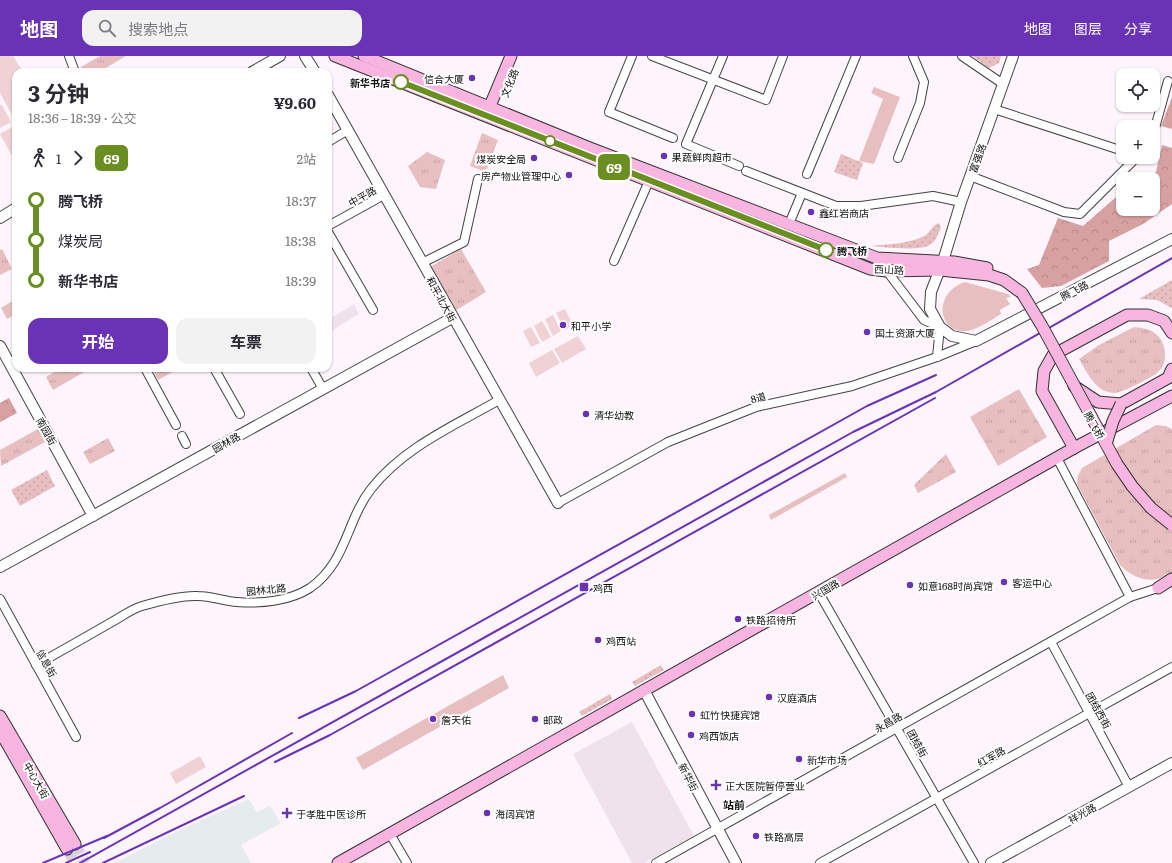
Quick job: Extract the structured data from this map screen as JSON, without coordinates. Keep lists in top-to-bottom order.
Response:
{
  "streets": {
    "main road": [
      "文化路",
      "西山路",
      "腾飞桥",
      "兴国路",
      "中心大街"
    ],
    "street": [
      "富强路",
      "中平路",
      "腾飞路",
      "和平北大街",
      "8道",
      "南园街",
      "园林路",
      "园林北路",
      "信息街",
      "团结西街",
      "永昌路",
      "团结街",
      "红军路",
      "新华街",
      "祥光路"
    ]
  },
  "crossings": [
    ["文化路", "西山路"],
    ["富强路", "西山路"],
    ["中平路", "和平北大街"],
    ["西山路", "腾飞桥"],
    ["腾飞路", "8道"],
    ["和平北大街", "8道"],
    ["和平北大街", "园林路"],
    ["和平北大街", "园林北路"],
    ["南园街", "园林路"],
    ["园林北路", "信息街"],
    ["兴国路", "团结街"],
    ["兴国路", "新华街"],
    ["团结西街", "永昌路"],
    ["团结西街", "红军路"],
    ["团结西街", "祥光路"],
    ["永昌路", "团结街"],
    ["永昌路", "新华街"],
    ["团结街", "红军路"]
  ],
  "districts": ["站前"],
  "places": {
    "other": [
      "信合大厦",
      "新华书店",
      "果蔬鲜肉超市",
      "煤炭安全局",
      "房产物业管理中心",
      "鑫红岩商店",
      "腾飞桥",
      "和平小学",
      "国土资源大厦",
      "清华幼教",
      "客运中心",
      "如意168时尚宾馆",
      "铁路招待所",
      "鸡西站",
      "汉庭酒店",
      "虹竹快捷宾馆",
      "詹天佑",
      "邮政",
      "鸡西饭店",
      "新华市场",
      "海阔宾馆",
      "铁路高层"
    ],
    "transit": ["鸡西"],
    "health": ["正大医院暂停营业", "于孝胜中医诊所"]
  },
  "lines": ["bus line 69"],
  "page": {
    "header": "地图",
    "search": "搜索地点",
    "nav": ["地图", "图层", "分享"],
    "on_map": "69",
    "map_buttons": ["+", "−"],
    "heading": ["3 分钟", "18:36 – 18:39 · 公交", "¥9.60"],
    "legs": ["1", "69", "2站"],
    "list": [
      {
        "name": "腾飞桥",
        "value": "18:37"
      },
      {
        "name": "煤炭局",
        "value": "18:38"
      },
      {
        "name": "新华书店",
        "value": "18:39"
      }
    ],
    "buttons": ["开始", "车票"]
  }
}
